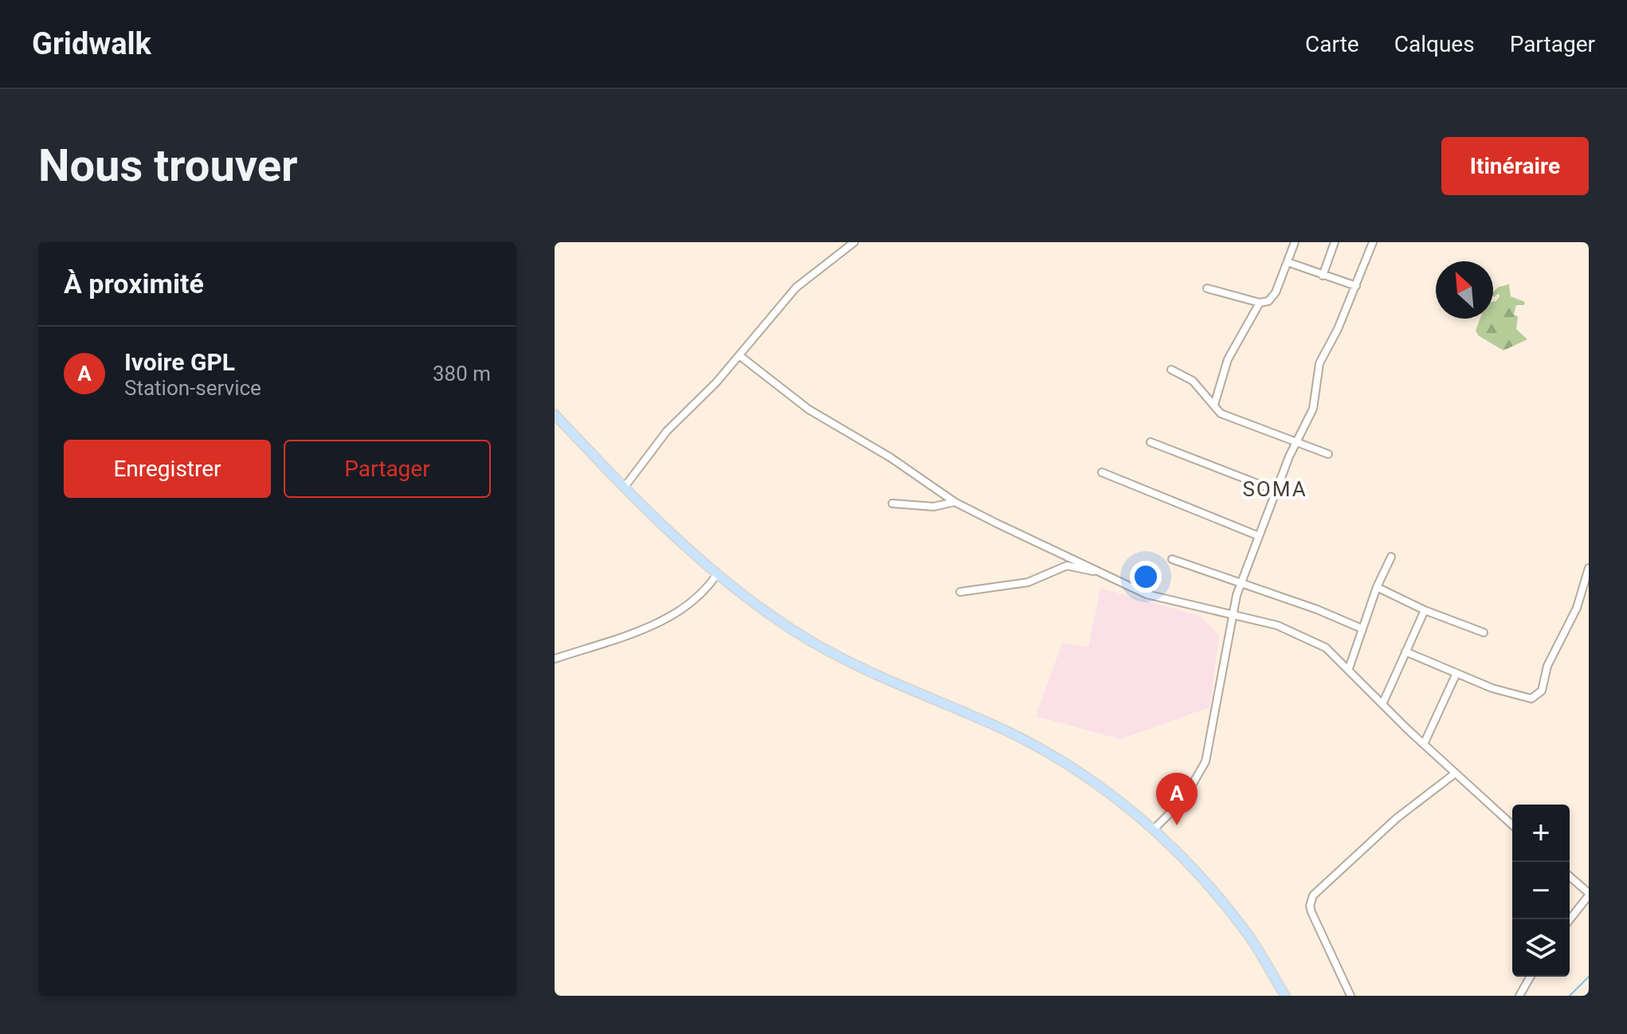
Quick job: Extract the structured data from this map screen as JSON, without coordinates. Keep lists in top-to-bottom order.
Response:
{
  "districts": ["SOMA"],
  "north": "top left",
  "page": {
    "header": "Gridwalk",
    "nav": ["Carte", "Calques", "Partager"],
    "buttons": [
      "Itinéraire",
      ["Enregistrer", "Partager"]
    ],
    "title": "Nous trouver",
    "heading": "À proximité",
    "list": [
      {
        "mark": "A",
        "name": "Ivoire GPL",
        "note": "Station-service",
        "value": "380 m"
      }
    ],
    "pins": "A",
    "map_buttons": ["+", "−"]
  }
}
